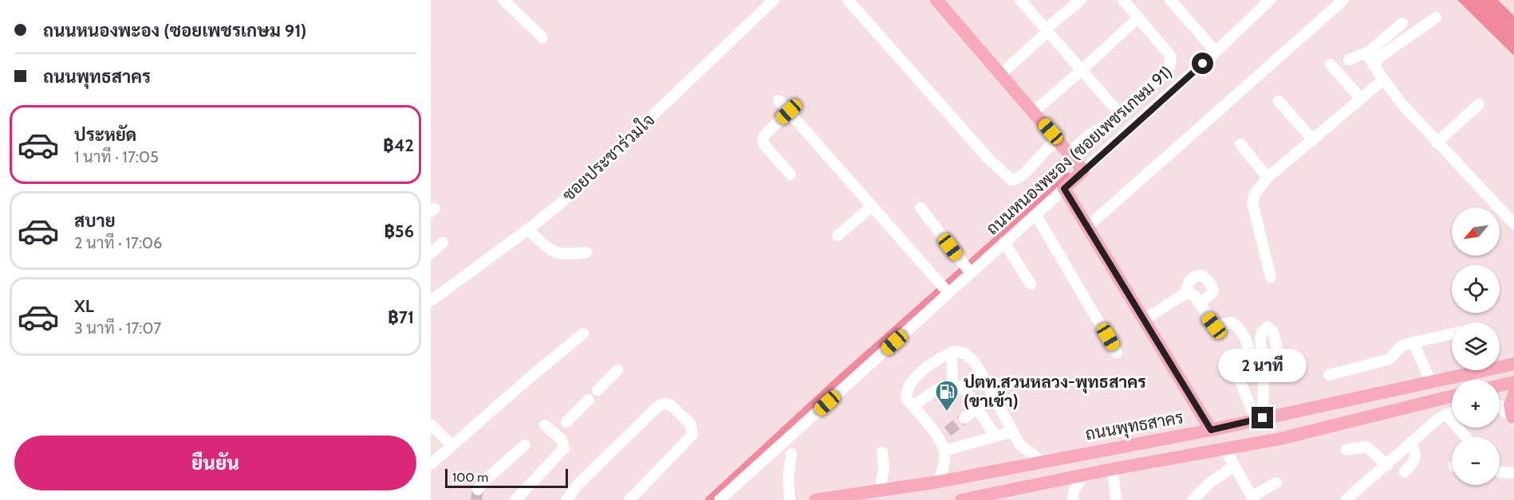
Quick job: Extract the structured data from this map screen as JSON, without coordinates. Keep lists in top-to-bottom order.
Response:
{
  "streets": {
    "main road": ["ถนนหนองพะอง (ซอยเพชรเกษม 91)", "ถนนพุทธสาคร"],
    "street": ["ซอยประชาร่วมใจ"]
  },
  "places": {
    "fuel station": ["ปตท.สวนหลวง-พุทธสาคร (ขาเข้า)"]
  },
  "scale_bar": "100 m",
  "north": "bottom left",
  "page": {
    "banner": ["ถนนหนองพะอง (ซอยเพชรเกษม 91)", "ถนนพุทธสาคร"],
    "list": [
      {
        "name": "ประหยัด",
        "note": "1 นาที · 17:05",
        "value": "฿42"
      },
      {
        "name": "สบาย",
        "note": "2 นาที · 17:06",
        "value": "฿56"
      },
      {
        "name": "XL",
        "note": "3 นาที · 17:07",
        "value": "฿71"
      }
    ],
    "map_buttons": ["+", "−"],
    "bubble": "2 นาที",
    "buttons": "ยืนยัน",
    "scale": "100 m"
  }
}
